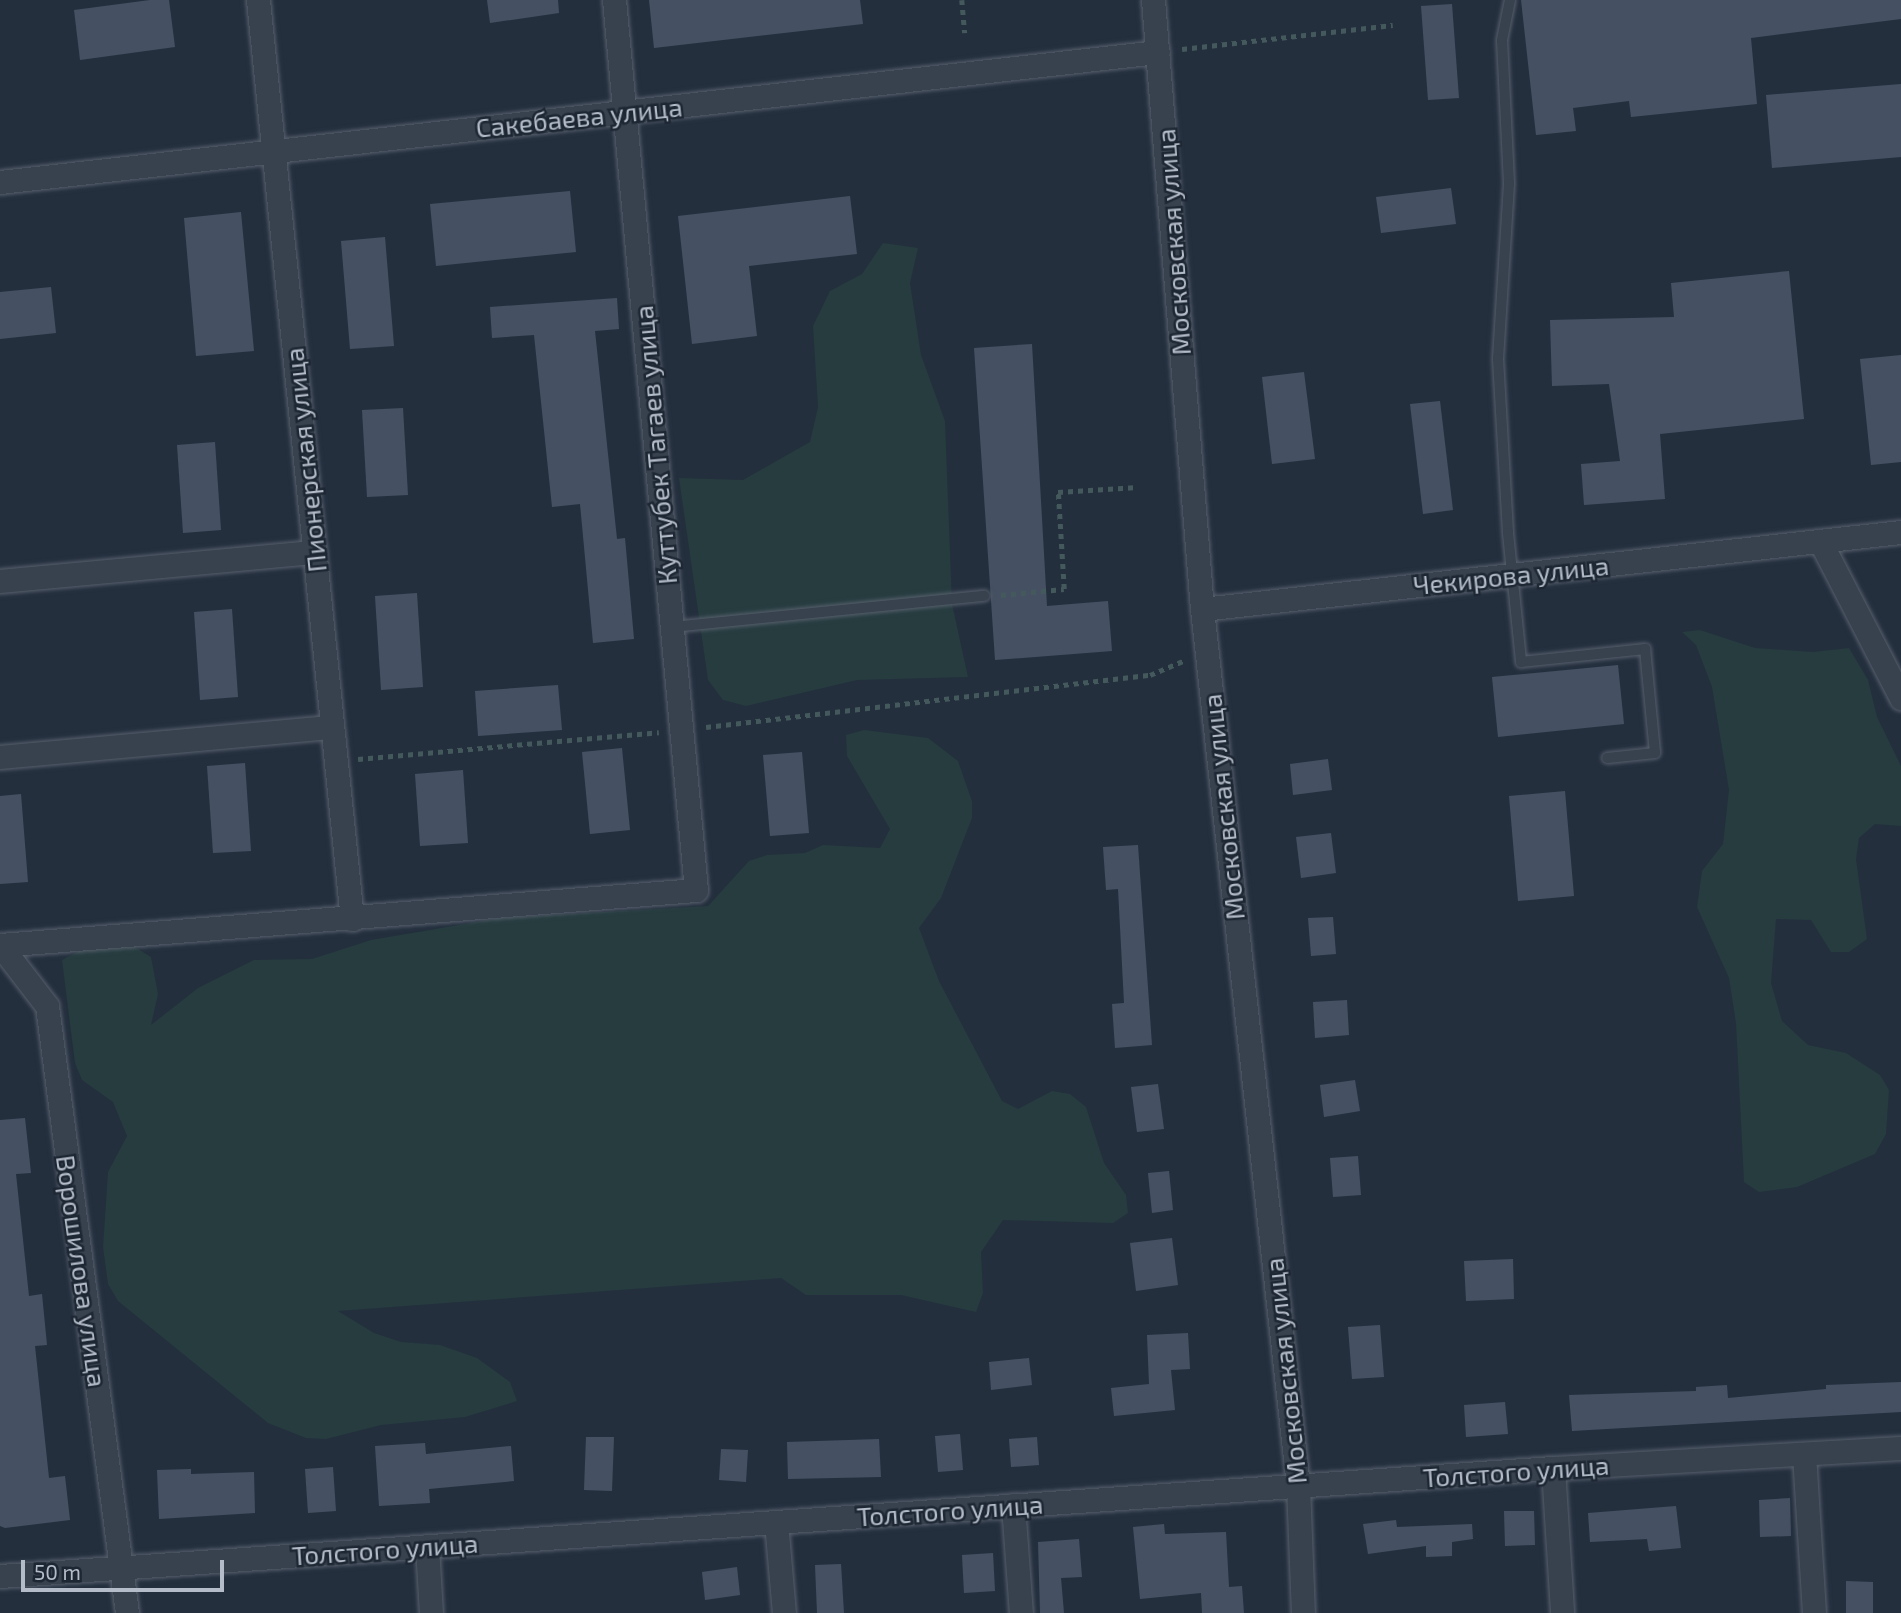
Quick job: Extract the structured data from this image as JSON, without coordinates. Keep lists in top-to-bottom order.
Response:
{
  "streets": {
    "street": [
      "Сакебаева улица",
      "Московская улица",
      "Куттубек Тагаев улица",
      "Пионерская улица",
      "Чекирова улица",
      "Ворошилова улица",
      "Толстого улица"
    ]
  },
  "crossings": [
    ["Сакебаева улица", "Московская улица"],
    ["Сакебаева улица", "Куттубек Тагаев улица"],
    ["Сакебаева улица", "Пионерская улица"],
    ["Московская улица", "Чекирова улица"],
    ["Московская улица", "Толстого улица"],
    ["Куттубек Тагаев улица", "Пионерская улица"],
    ["Ворошилова улица", "Толстого улица"]
  ],
  "scale_bar": "50 m"
}
